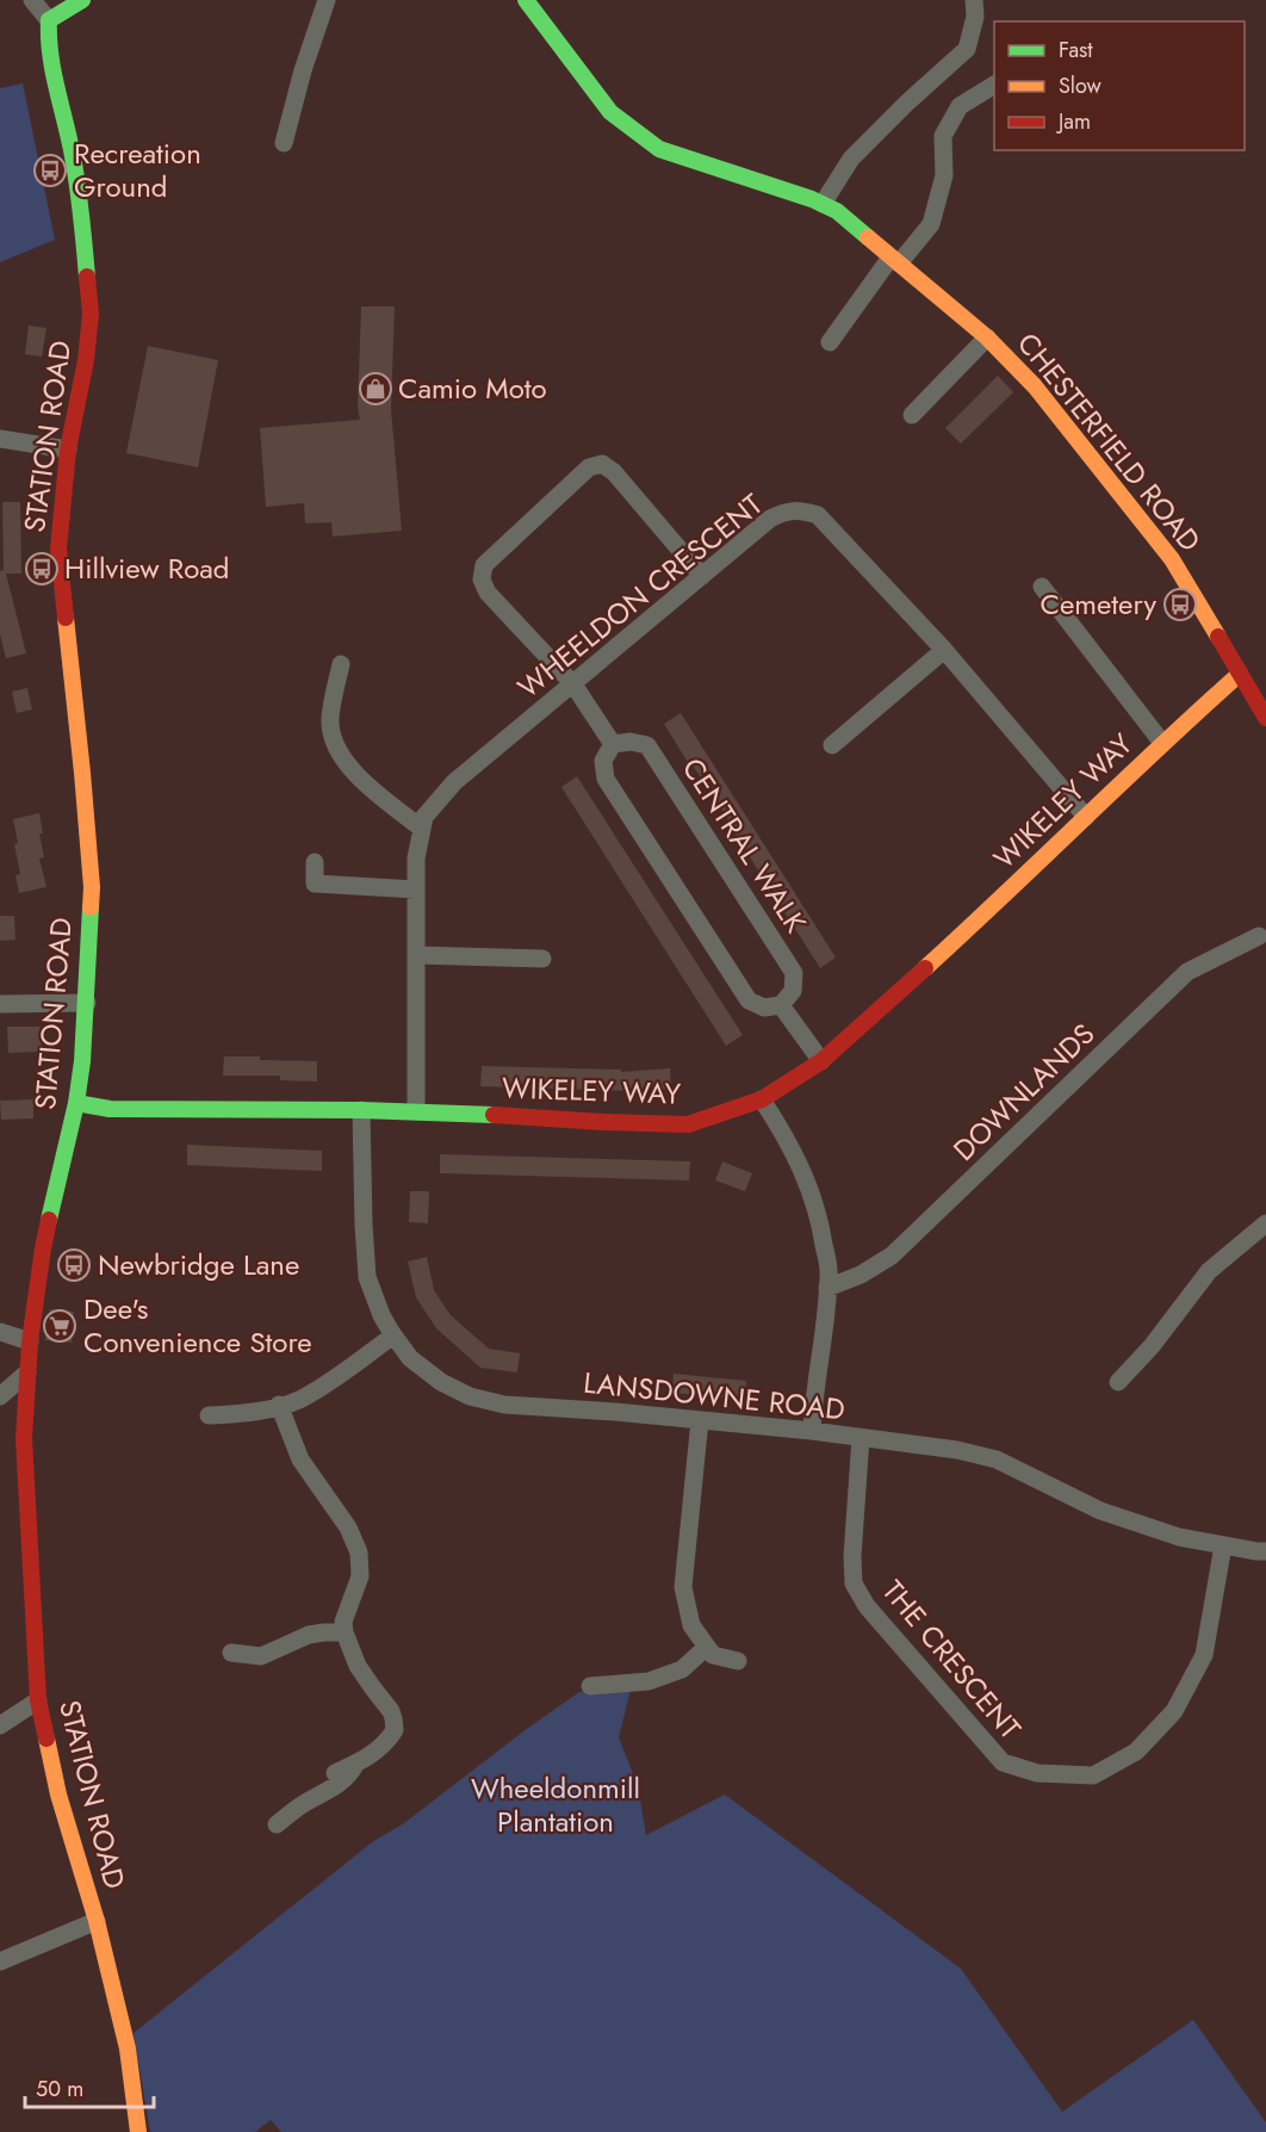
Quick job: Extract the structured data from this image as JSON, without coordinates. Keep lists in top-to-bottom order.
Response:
{
  "streets": {
    "main road": ["STATION ROAD", "CHESTERFIELD ROAD", "WIKELEY WAY"],
    "street": [
      "WHEELDON CRESCENT",
      "CENTRAL WALK",
      "DOWNLANDS",
      "LANSDOWNE ROAD",
      "THE CRESCENT"
    ]
  },
  "crossings": [
    ["STATION ROAD", "WIKELEY WAY"],
    ["CHESTERFIELD ROAD", "WIKELEY WAY"],
    ["WHEELDON CRESCENT", "WIKELEY WAY"],
    ["WIKELEY WAY", "LANSDOWNE ROAD"],
    ["LANSDOWNE ROAD", "THE CRESCENT"]
  ],
  "parks": ["Wheeldonmill Plantation"],
  "places": {
    "bus stop": [
      "Recreation Ground",
      "Hillview Road",
      "Cemetery",
      "Newbridge Lane"
    ],
    "shop": ["Camio Moto"],
    "supermarket": ["Dee's Convenience Store"]
  },
  "legend": ["Fast", "Slow", "Jam"],
  "scale_bar": "50 m"
}
